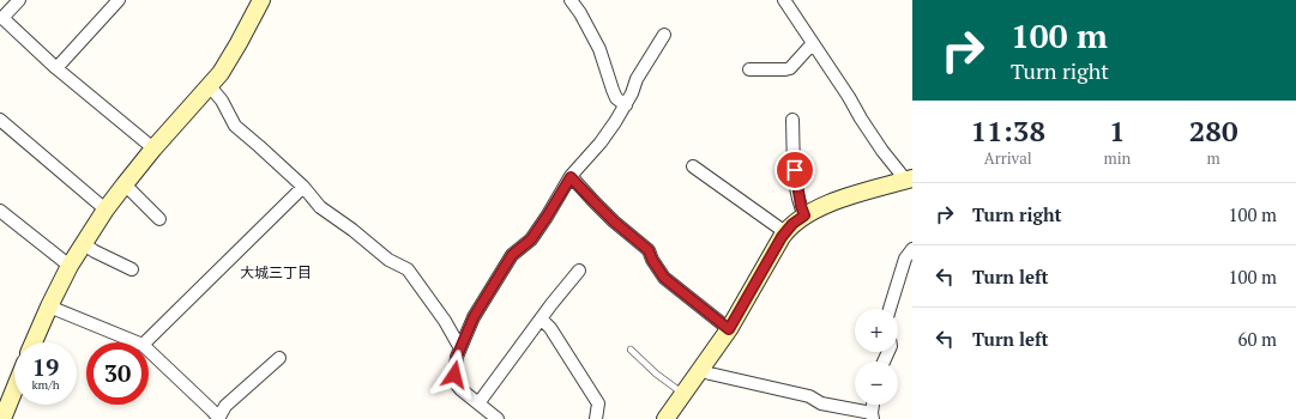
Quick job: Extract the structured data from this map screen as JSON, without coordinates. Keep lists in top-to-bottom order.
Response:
{
  "districts": ["大城三丁目"],
  "page": {
    "turn": ["100 m", "Turn right"],
    "eta": [
      "11:38",
      "Arrival",
      "1",
      "min",
      "280",
      "m"
    ],
    "list": [
      {
        "name": "Turn right",
        "value": "100 m"
      },
      {
        "name": "Turn left",
        "value": "100 m"
      },
      {
        "name": "Turn left",
        "value": "60 m"
      }
    ],
    "map_buttons": ["+", "−"],
    "speed": "19 km/h",
    "limit": "30"
  }
}
